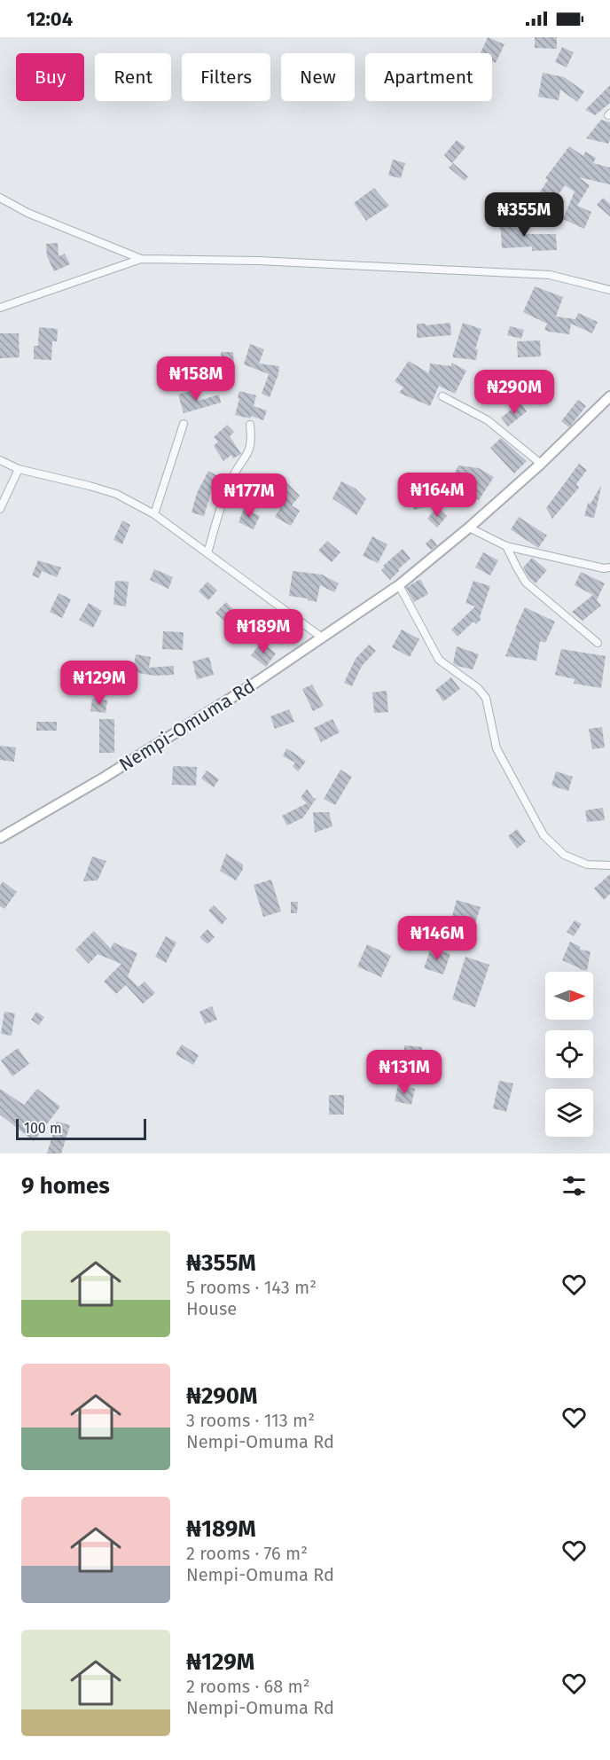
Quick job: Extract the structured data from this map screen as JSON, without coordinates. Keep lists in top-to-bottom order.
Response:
{
  "streets": {
    "street": ["Nempi-Omuma Rd"]
  },
  "scale_bar": "100 m",
  "north": "right",
  "page": {
    "status": "12:04",
    "chip": [
      "Buy",
      "Rent",
      "Filters",
      "New",
      "Apartment"
    ],
    "price": [
      "₦355M",
      "₦158M",
      "₦290M",
      "₦164M",
      "₦177M",
      "₦189M",
      "₦129M",
      "₦146M",
      "₦131M"
    ],
    "scale": "100 m",
    "heading": "9 homes",
    "list": [
      {
        "name": "₦355M",
        "note": "5 rooms · 143 m² · House"
      },
      {
        "name": "₦290M",
        "note": "3 rooms · 113 m² · Nempi-Omuma Rd"
      },
      {
        "name": "₦189M",
        "note": "2 rooms · 76 m² · Nempi-Omuma Rd"
      },
      {
        "name": "₦129M",
        "note": "2 rooms · 68 m² · Nempi-Omuma Rd"
      }
    ]
  }
}
